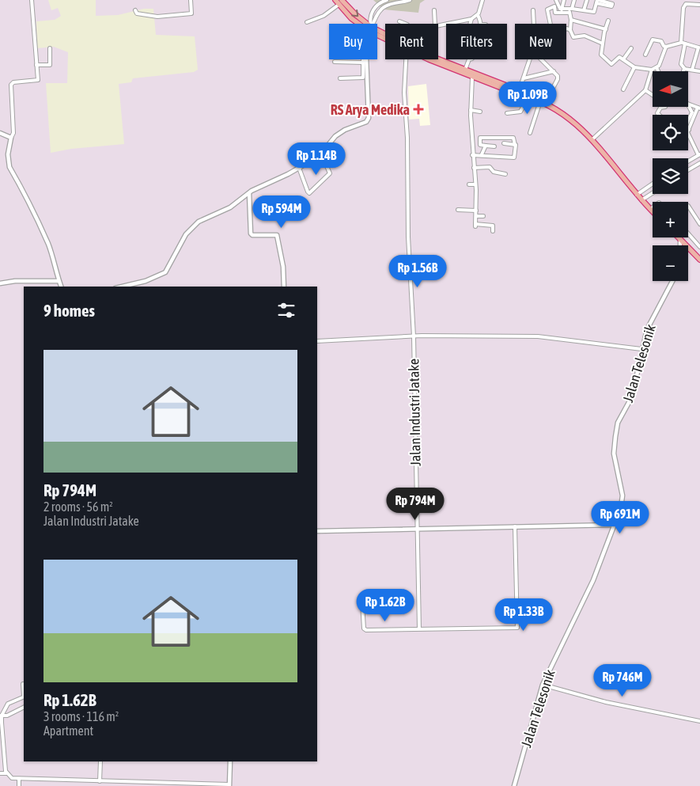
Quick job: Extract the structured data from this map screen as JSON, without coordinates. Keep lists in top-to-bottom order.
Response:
{
  "streets": {
    "street": ["Jalan Telesonik", "Jalan Industri Jatake"]
  },
  "places": {
    "health": ["RS Arya Medika"]
  },
  "north": "left",
  "page": {
    "chip": [
      "Buy",
      "Rent",
      "Filters",
      "New"
    ],
    "map_buttons": ["+", "−"],
    "price": [
      "Rp 1.09B",
      "Rp 1.14B",
      "Rp 594M",
      "Rp 1.56B",
      "Rp 794M",
      "Rp 691M",
      "Rp 1.62B",
      "Rp 1.33B",
      "Rp 746M"
    ],
    "heading": "9 homes",
    "list": [
      {
        "name": "Rp 794M",
        "note": "2 rooms · 56 m² · Jalan Industri Jatake"
      },
      {
        "name": "Rp 1.62B",
        "note": "3 rooms · 116 m² · Apartment"
      }
    ]
  }
}
